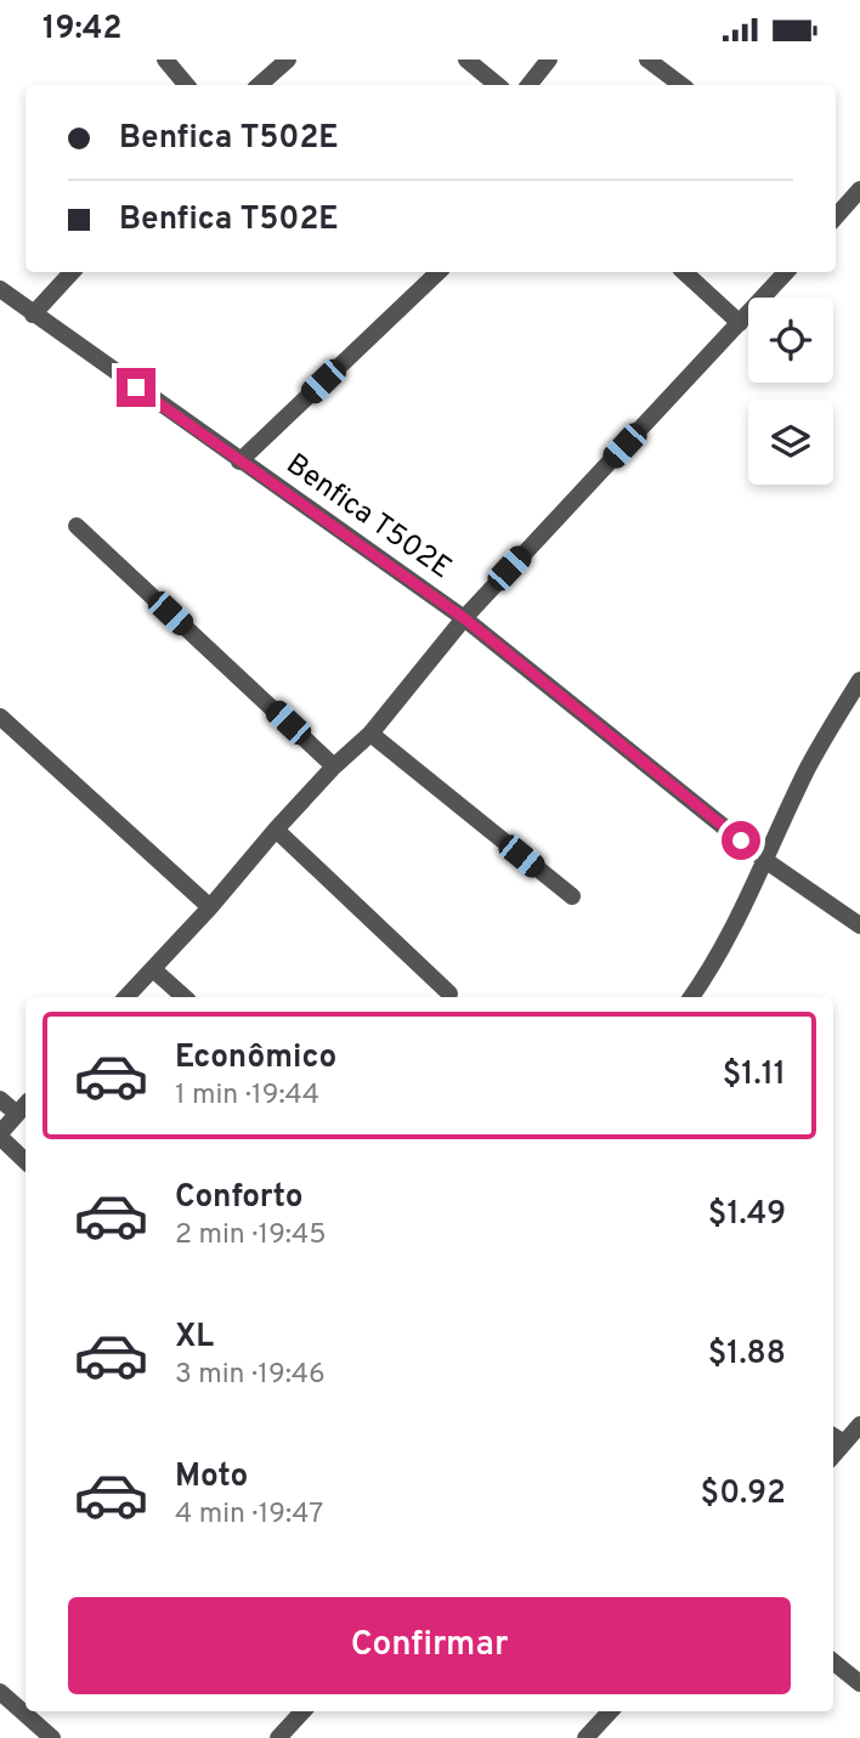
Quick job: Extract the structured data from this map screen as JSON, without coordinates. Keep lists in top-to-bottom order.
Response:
{
  "streets": {
    "street": ["Benfica T502E"]
  },
  "page": {
    "status": "19:42",
    "banner": ["Benfica T502E", "Benfica T502E"],
    "list": [
      {
        "name": "Econômico",
        "note": "1 min · 19:44",
        "value": "$1.11"
      },
      {
        "name": "Conforto",
        "note": "2 min · 19:45",
        "value": "$1.49"
      },
      {
        "name": "XL",
        "note": "3 min · 19:46",
        "value": "$1.88"
      },
      {
        "name": "Moto",
        "note": "4 min · 19:47",
        "value": "$0.92"
      }
    ],
    "buttons": "Confirmar"
  }
}
